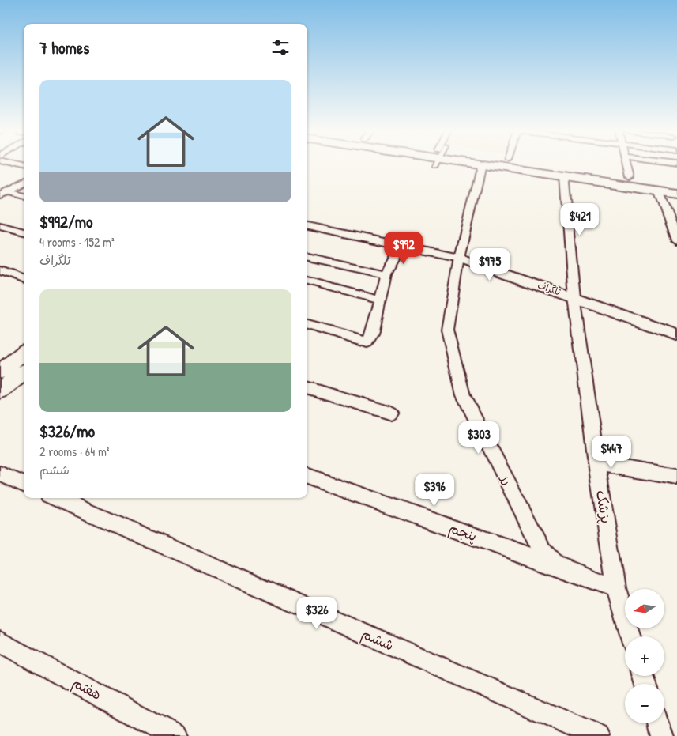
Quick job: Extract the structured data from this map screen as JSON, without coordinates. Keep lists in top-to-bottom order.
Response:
{
  "streets": {
    "street": [
      "تلگراف",
      "رز",
      "پزشک",
      "پنجم",
      "ششم",
      "هفتم"
    ]
  },
  "crossings": [
    ["تلگراف", "رز"],
    ["تلگراف", "پزشک"],
    ["رز", "پزشک"],
    ["رز", "پنجم"]
  ],
  "north": "left",
  "page": {
    "heading": "7 homes",
    "list": [
      {
        "name": "$992/mo",
        "note": "4 rooms · 152 m² · تلگراف"
      },
      {
        "name": "$326/mo",
        "note": "2 rooms · 64 m² · ششم"
      }
    ],
    "price": [
      "$421",
      "$992",
      "$975",
      "$303",
      "$447",
      "$396",
      "$326"
    ],
    "map_buttons": ["+", "−"]
  }
}
